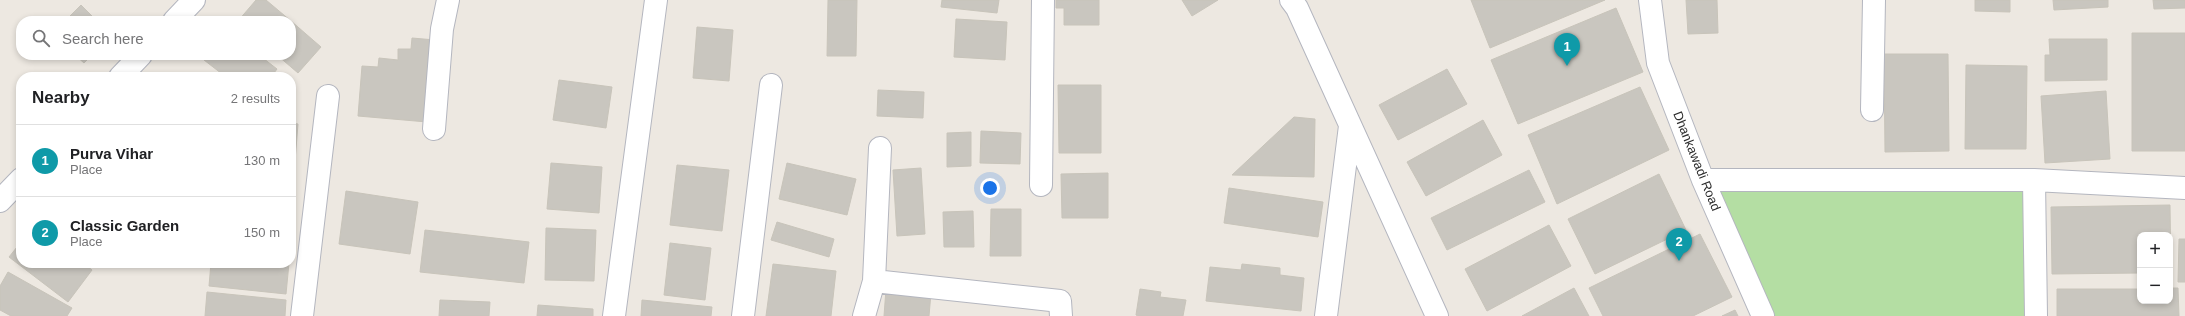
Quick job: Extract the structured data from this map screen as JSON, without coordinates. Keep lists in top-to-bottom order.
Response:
{
  "streets": {
    "street": ["Dhankawadi Road"]
  },
  "page": {
    "search": "Search here",
    "pins": ["1", "2"],
    "heading": ["Nearby", "2 results"],
    "list": [
      {
        "mark": "1",
        "name": "Purva Vihar",
        "note": "Place",
        "value": "130 m"
      },
      {
        "mark": "2",
        "name": "Classic Garden",
        "note": "Place",
        "value": "150 m"
      }
    ],
    "map_buttons": ["+", "−"]
  }
}
